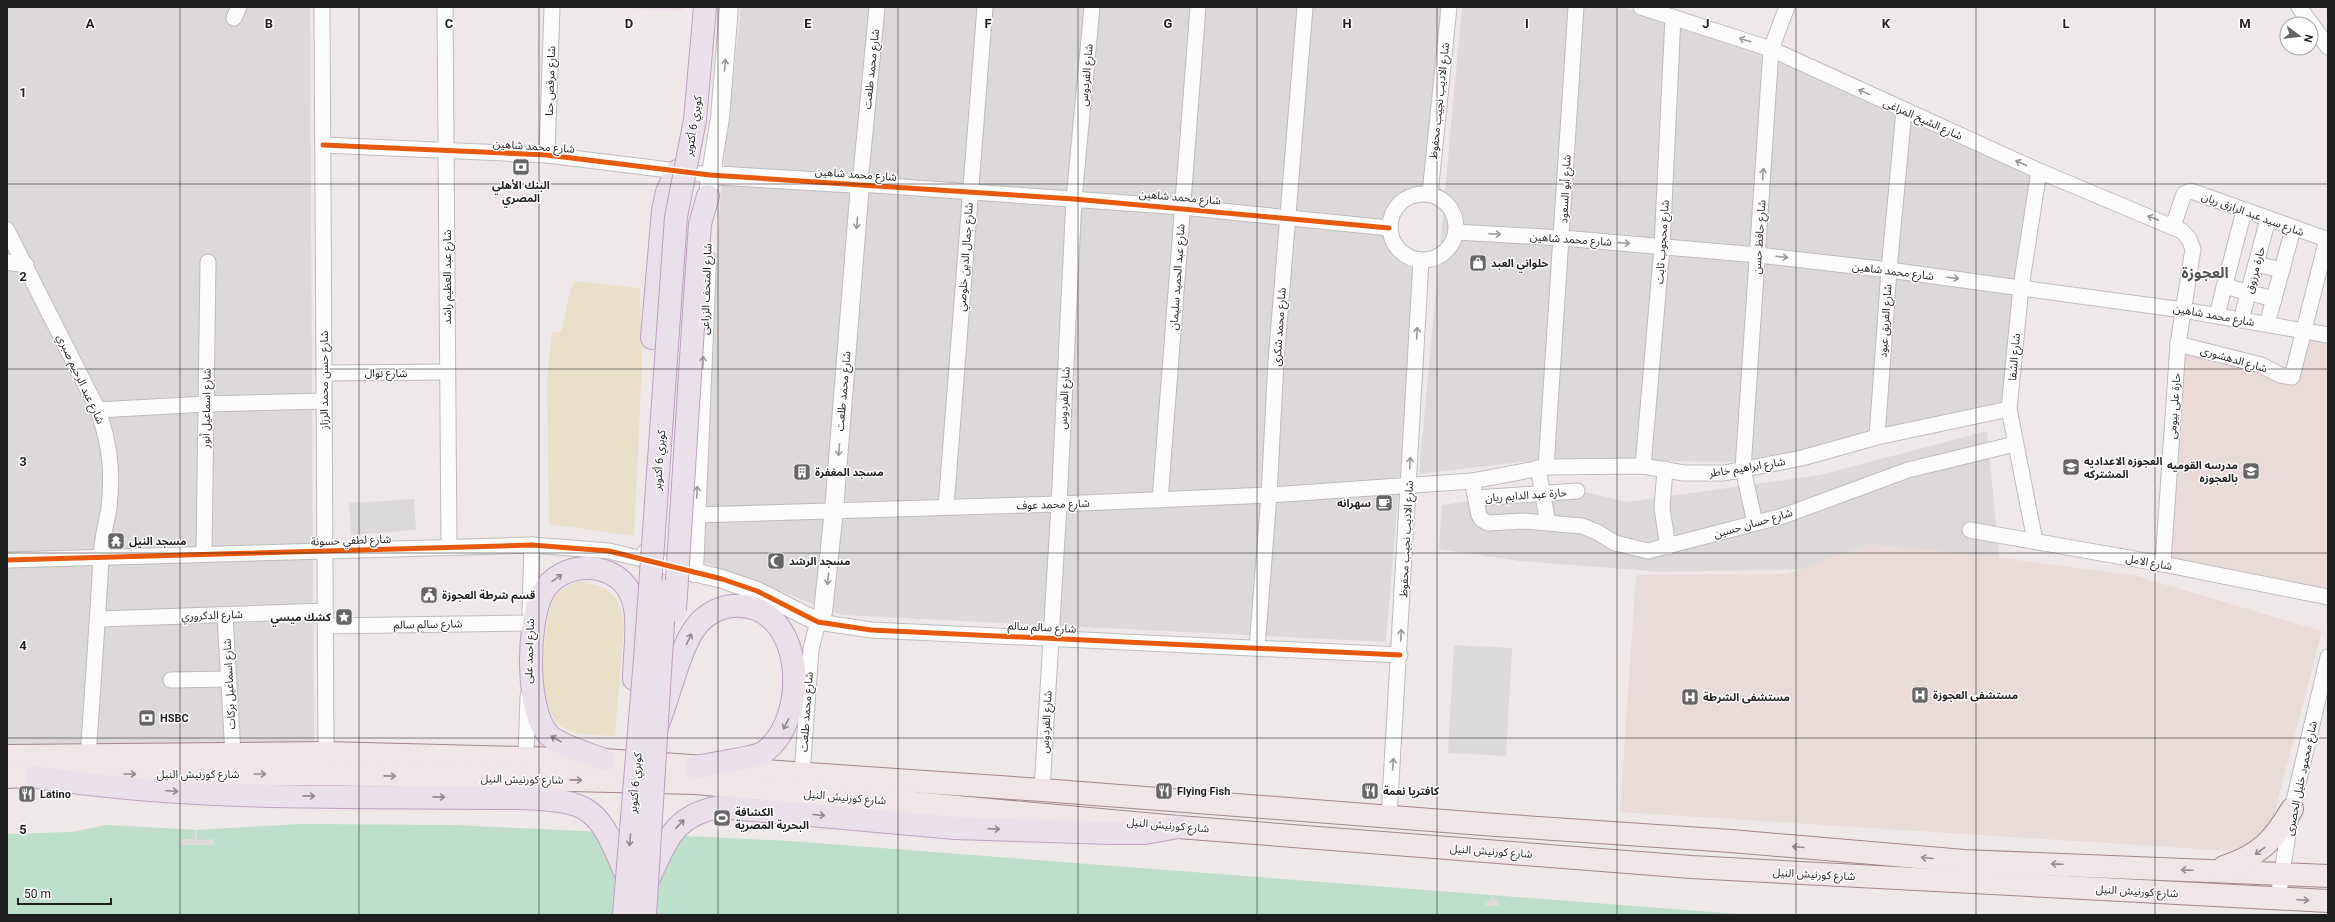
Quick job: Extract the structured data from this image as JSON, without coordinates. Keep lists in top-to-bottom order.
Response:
{
  "streets": {
    "highway": ["كوبري 6 أكتوبر"],
    "main road": ["شارع كورنيش النيل"],
    "street": [
      "شارع محمد طلعت",
      "شارع الفردوس",
      "شارع مرقص حنا",
      "شارع الاديب نجيب محفوظ",
      "شارع الشيخ المراغى",
      "شارع محمد شاهين",
      "شارع أبو السعود",
      "شارع سيد عبد الرازق ريان",
      "شارع حافظ حسن",
      "شارع محجوب ثابت",
      "شارع جمال الدين خلوصي",
      "حارة مرزوق",
      "شارع عبد العظيم راشد",
      "شارع عبد الحميد سليمان",
      "شارع المتحف الزراعى",
      "شارع الفريق عبود",
      "شارع محمد شكرى",
      "شارع الشفا",
      "شارع الدهشورى",
      "شارع نوال",
      "شارع عبد الرحيم صبري",
      "شارع حسن محمد الرزاز",
      "حارة على بيومى",
      "شارع اسماعيل أنور",
      "شارع ابراهيم خاطر",
      "حارة عبد الدايم ريان",
      "شارع محمد عوف",
      "شارع حسان حسين",
      "شارع لطفي حسونة",
      "شارع الامل",
      "شارع الدكروري",
      "شارع سالم سالم",
      "شارع احمد على",
      "شارع اسماعيل بركات",
      "شارع محمود خليل الحصرى"
    ]
  },
  "crossings": [
    ["شارع محمد طلعت", "شارع محمد شاهين"],
    ["شارع محمد طلعت", "شارع محمد عوف"],
    ["شارع محمد طلعت", "شارع سالم سالم"],
    ["شارع محمد طلعت", "شارع كورنيش النيل"],
    ["شارع الفردوس", "شارع محمد شاهين"],
    ["شارع الفردوس", "شارع محمد عوف"],
    ["شارع الفردوس", "شارع سالم سالم"],
    ["شارع الفردوس", "شارع كورنيش النيل"],
    ["شارع مرقص حنا", "شارع محمد شاهين"],
    ["شارع الاديب نجيب محفوظ", "شارع محمد شاهين"],
    ["شارع الاديب نجيب محفوظ", "شارع ابراهيم خاطر"],
    ["شارع الاديب نجيب محفوظ", "شارع محمد عوف"],
    ["شارع الاديب نجيب محفوظ", "شارع سالم سالم"],
    ["شارع الاديب نجيب محفوظ", "شارع كورنيش النيل"],
    ["شارع الشيخ المراغى", "شارع سيد عبد الرازق ريان"],
    ["شارع الشيخ المراغى", "شارع حافظ حسن"],
    ["شارع الشيخ المراغى", "شارع محجوب ثابت"],
    ["شارع الشيخ المراغى", "شارع الفريق عبود"],
    ["شارع الشيخ المراغى", "شارع الشفا"],
    ["شارع الشيخ المراغى", "حارة على بيومى"],
    ["شارع محمد شاهين", "شارع أبو السعود"],
    ["شارع محمد شاهين", "شارع سيد عبد الرازق ريان"],
    ["شارع محمد شاهين", "شارع حافظ حسن"],
    ["شارع محمد شاهين", "شارع محجوب ثابت"],
    ["شارع محمد شاهين", "شارع جمال الدين خلوصي"],
    ["شارع محمد شاهين", "حارة مرزوق"],
    ["شارع محمد شاهين", "شارع عبد العظيم راشد"],
    ["شارع محمد شاهين", "شارع عبد الحميد سليمان"],
    ["شارع محمد شاهين", "شارع المتحف الزراعى"],
    ["شارع محمد شاهين", "شارع الفريق عبود"],
    ["شارع محمد شاهين", "شارع محمد شكرى"],
    ["شارع محمد شاهين", "شارع الشفا"],
    ["شارع محمد شاهين", "شارع الدهشورى"],
    ["شارع محمد شاهين", "شارع حسن محمد الرزاز"],
    ["شارع محمد شاهين", "حارة على بيومى"],
    ["شارع أبو السعود", "شارع ابراهيم خاطر"],
    ["شارع أبو السعود", "حارة عبد الدايم ريان"],
    ["شارع أبو السعود", "شارع حسان حسين"],
    ["شارع سيد عبد الرازق ريان", "حارة مرزوق"],
    ["شارع سيد عبد الرازق ريان", "شارع الدهشورى"],
    ["شارع حافظ حسن", "شارع ابراهيم خاطر"],
    ["شارع حافظ حسن", "شارع حسان حسين"],
    ["شارع محجوب ثابت", "شارع ابراهيم خاطر"],
    ["شارع جمال الدين خلوصي", "شارع محمد عوف"],
    ["شارع عبد العظيم راشد", "شارع نوال"],
    ["شارع عبد العظيم راشد", "شارع لطفي حسونة"],
    ["شارع عبد الحميد سليمان", "شارع محمد عوف"],
    ["شارع المتحف الزراعى", "شارع محمد عوف"],
    ["شارع المتحف الزراعى", "شارع لطفي حسونة"],
    ["شارع المتحف الزراعى", "شارع سالم سالم"],
    ["شارع الفريق عبود", "شارع ابراهيم خاطر"],
    ["شارع محمد شكرى", "شارع محمد عوف"],
    ["شارع محمد شكرى", "شارع سالم سالم"],
    ["شارع الشفا", "شارع ابراهيم خاطر"],
    ["شارع الشفا", "شارع حسان حسين"],
    ["شارع الشفا", "شارع الامل"],
    ["شارع الدهشورى", "حارة على بيومى"],
    ["شارع نوال", "شارع حسن محمد الرزاز"],
    ["شارع عبد الرحيم صبري", "شارع لطفي حسونة"],
    ["شارع عبد الرحيم صبري", "شارع الدكروري"],
    ["شارع عبد الرحيم صبري", "شارع كورنيش النيل"],
    ["شارع حسن محمد الرزاز", "شارع لطفي حسونة"],
    ["شارع حسن محمد الرزاز", "شارع الدكروري"],
    ["شارع حسن محمد الرزاز", "شارع سالم سالم"],
    ["شارع حسن محمد الرزاز", "شارع كورنيش النيل"],
    ["حارة على بيومى", "شارع الامل"],
    ["شارع اسماعيل أنور", "شارع لطفي حسونة"],
    ["شارع ابراهيم خاطر", "حارة عبد الدايم ريان"],
    ["شارع ابراهيم خاطر", "شارع محمد عوف"],
    ["حارة عبد الدايم ريان", "شارع حسان حسين"],
    ["شارع لطفي حسونة", "شارع سالم سالم"],
    ["شارع لطفي حسونة", "شارع احمد على"],
    ["شارع الدكروري", "شارع سالم سالم"],
    ["شارع الدكروري", "شارع اسماعيل بركات"],
    ["شارع سالم سالم", "شارع احمد على"],
    ["شارع احمد على", "شارع كورنيش النيل"],
    ["شارع اسماعيل بركات", "شارع كورنيش النيل"],
    ["شارع كورنيش النيل", "شارع محمود خليل الحصرى"]
  ],
  "one_way": [
    "شارع محمد طلعت",
    "شارع الاديب نجيب محفوظ",
    "شارع الشيخ المراغى",
    "شارع حافظ حسن"
  ],
  "districts": ["العجوزة"],
  "places": {
    "bank": ["البنك الأهلي المصري", "HSBC"],
    "shop": ["حلواني العبد"],
    "school or university": ["العجوزه الاعداديه المشتركه", "مدرسه القوميه بالعجوزه"],
    "building": ["مسجد المغفرة"],
    "cafe": ["سهرانه"],
    "temple": ["مسجد النيل"],
    "mosque": ["مسجد الرشد"],
    "public building": ["قسم شرطة العجوزة"],
    "place": ["كشك ميسي"],
    "hospital": ["مستشفى العجوزة", "مستشفى الشرطة"],
    "restaurant": ["Flying Fish", "كافتريا نعمة", "Latino"],
    "sports": ["الكشافة البحرية المصرية"]
  },
  "scale_bar": "50 m",
  "north": "right",
  "grid": {
    "columns": [
      "A",
      "B",
      "C",
      "D",
      "E",
      "F",
      "G",
      "H",
      "I",
      "J",
      "K",
      "L",
      "M"
    ],
    "rows": [
      "1",
      "2",
      "3",
      "4",
      "5"
    ]
  }
}
